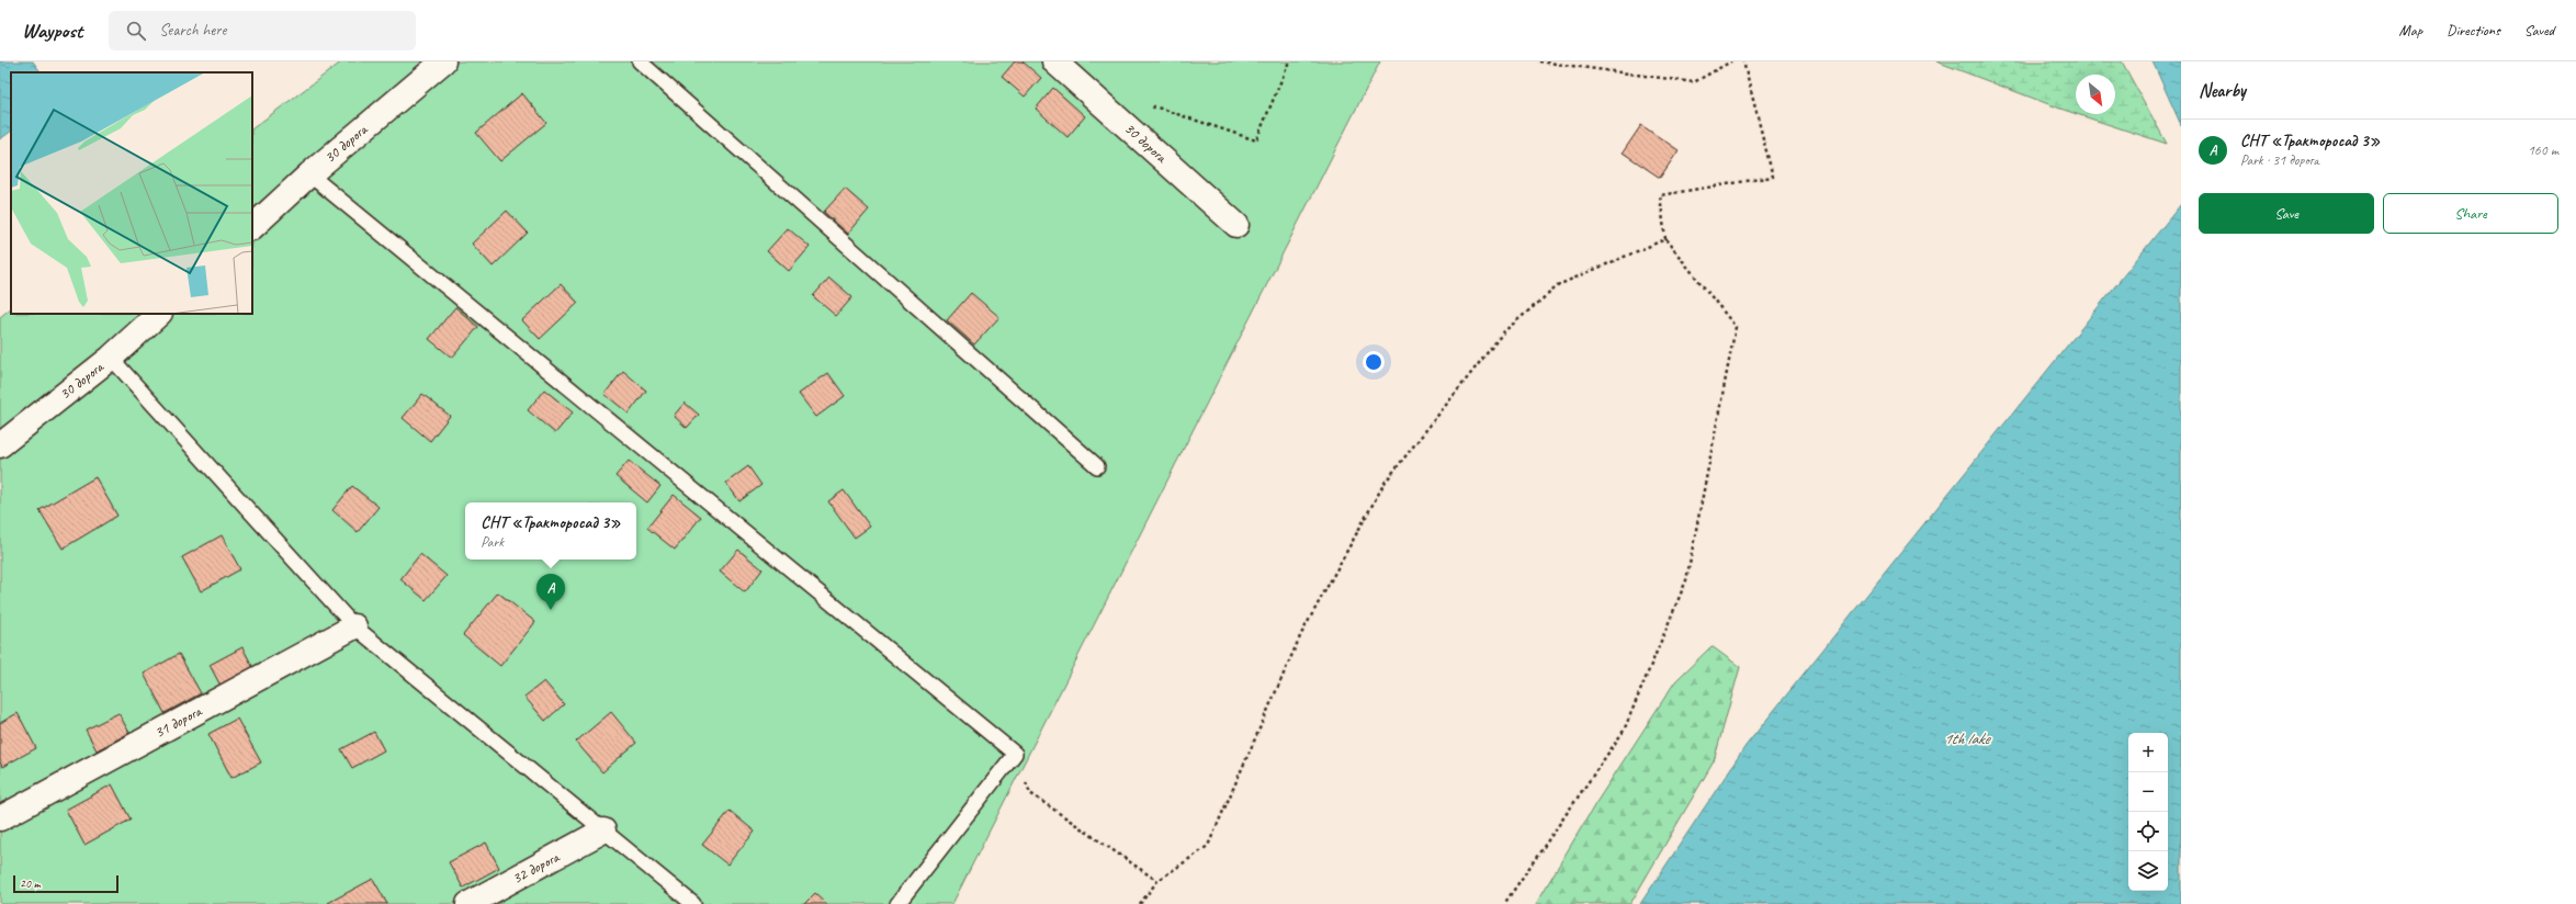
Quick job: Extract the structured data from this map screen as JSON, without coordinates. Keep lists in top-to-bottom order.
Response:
{
  "streets": {
    "street": ["30 дорога", "31 дорога", "32 дорога"]
  },
  "water": ["1th lake"],
  "scale_bar": "20 m",
  "north": "bottom right",
  "page": {
    "header": "Waypost",
    "search": "Search here",
    "nav": ["Map", "Directions", "Saved"],
    "heading": "Nearby",
    "list": [
      {
        "mark": "A",
        "name": "СНТ «Тракторосад 3»",
        "note": "Park · 31 дорога",
        "value": "160 m"
      }
    ],
    "buttons": ["Save", "Share"],
    "popup": ["СНТ «Тракторосад 3»", "Park"],
    "pins": "A",
    "map_buttons": ["+", "−"],
    "scale": "20 m"
  }
}
